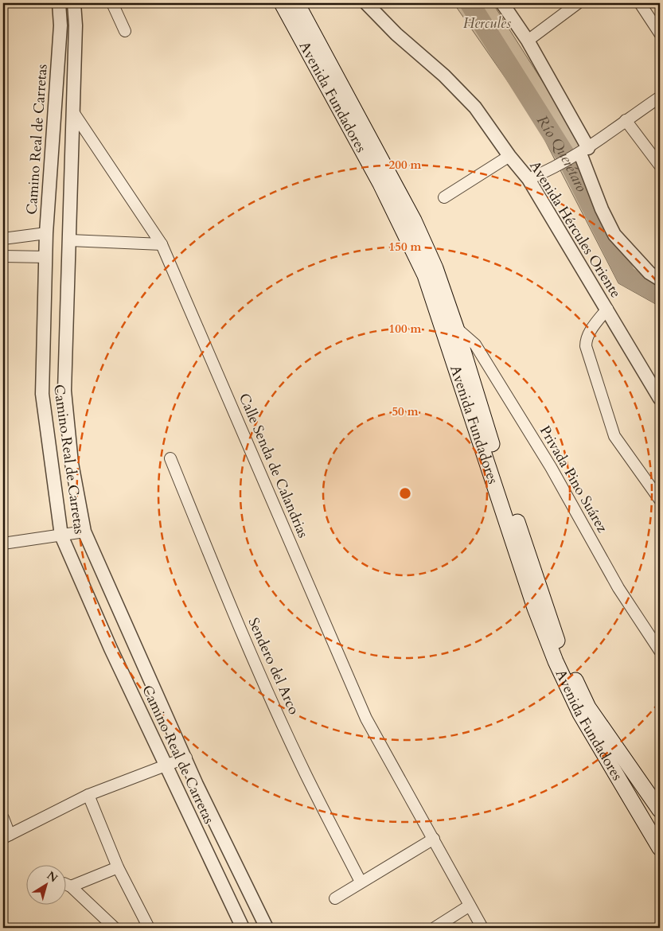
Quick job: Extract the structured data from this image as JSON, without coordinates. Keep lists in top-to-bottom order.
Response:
{
  "streets": {
    "main road": ["Avenida Fundadores"],
    "street": [
      "Camino Real de Carretas",
      "Avenida Hércules Oriente",
      "Calle Senda de Calandrias",
      "Privada Pino Suárez",
      "Sendero del Arco"
    ]
  },
  "crossings": [
    ["Avenida Fundadores", "Privada Pino Suárez"],
    ["Camino Real de Carretas", "Calle Senda de Calandrias"]
  ],
  "water": ["Río Querétaro"],
  "parks": ["Hercules"],
  "north": "top right",
  "rings": [
    "200 m",
    "150 m",
    "100 m",
    "50 m"
  ]
}
